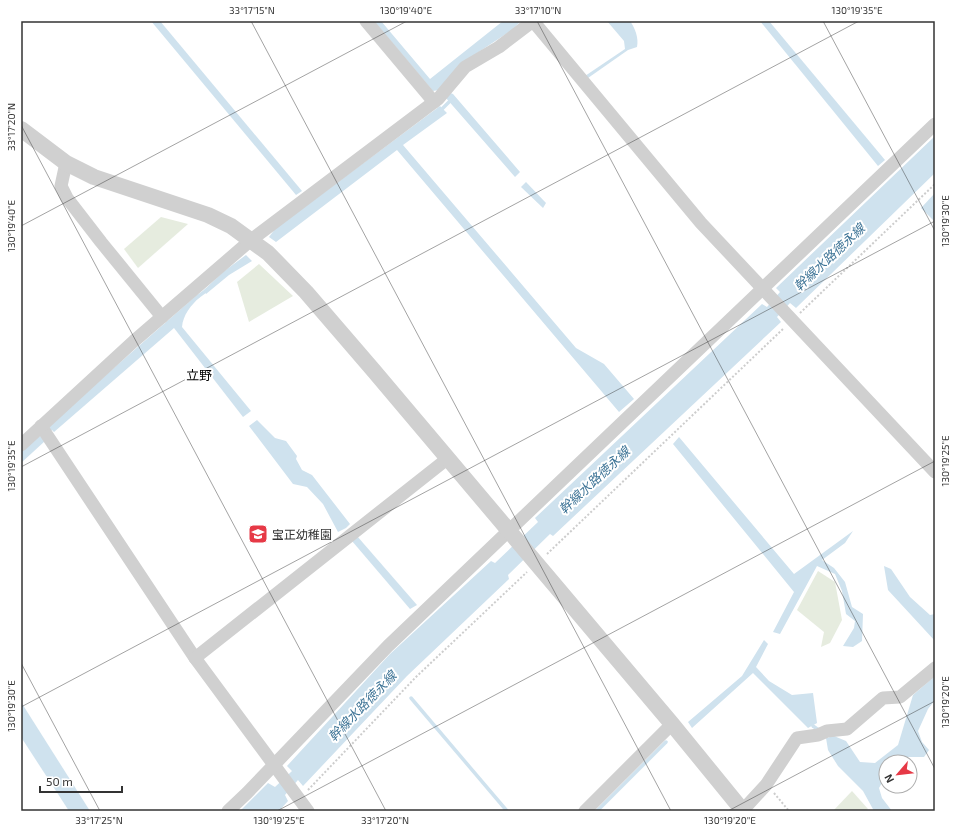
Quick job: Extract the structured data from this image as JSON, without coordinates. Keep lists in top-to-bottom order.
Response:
{
  "districts": ["立野"],
  "water": ["幹線水路徳永線"],
  "places": {
    "school or university": ["宝正幼稚園"]
  },
  "scale_bar": "50 m",
  "north": "bottom left",
  "coordinates": [
    "33°17'15\"N",
    "130°19'40\"E",
    "33°17'10\"N",
    "130°19'35\"E",
    "33°17'20\"N",
    "130°19'30\"E",
    "130°19'25\"E",
    "130°19'20\"E",
    "33°17'25\"N"
  ]
}
